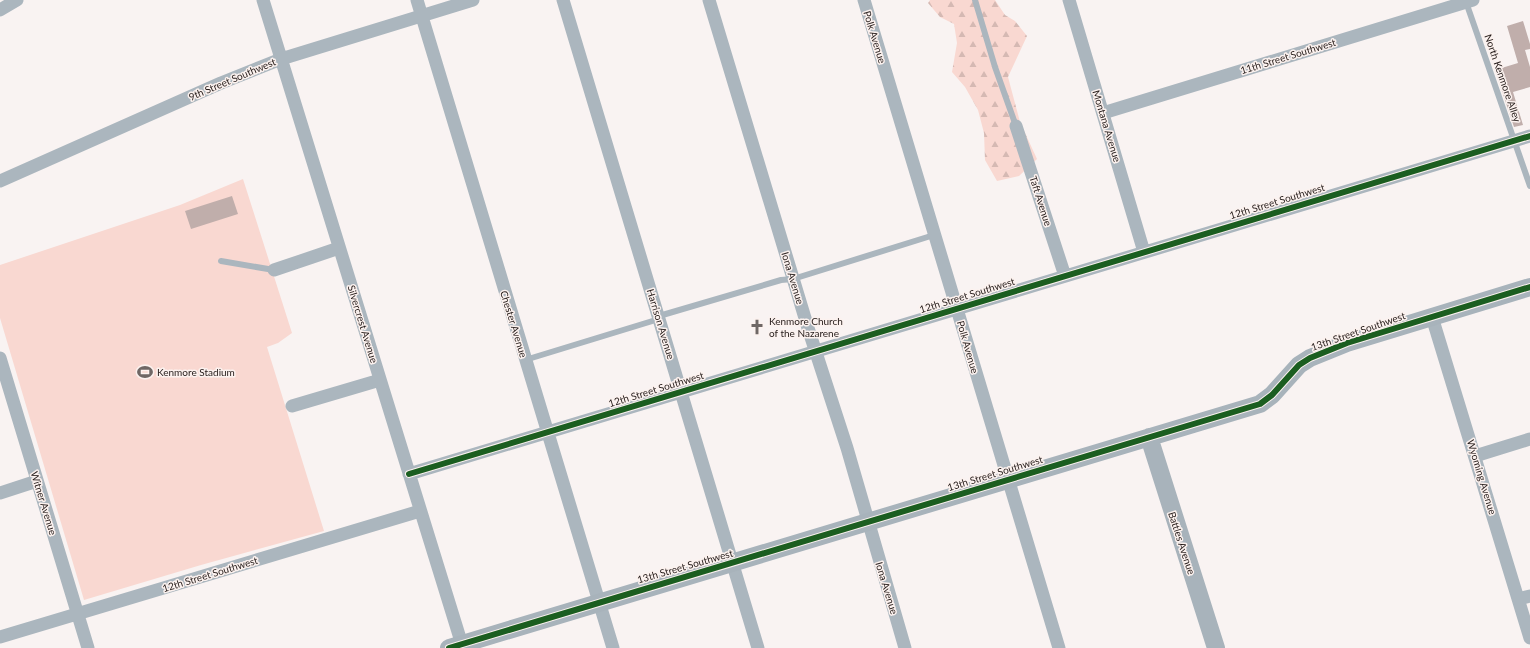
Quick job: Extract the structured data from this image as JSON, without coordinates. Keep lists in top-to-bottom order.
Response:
{
  "streets": {
    "street": [
      "Polk Avenue",
      "11th Street Southwest",
      "9th Street Southwest",
      "Montana Avenue",
      "Taft Avenue",
      "12th Street Southwest",
      "Iona Avenue",
      "Silvercrest Avenue",
      "Chester Avenue",
      "Harrison Avenue",
      "13th Street Southwest",
      "Wyoming Avenue",
      "Witner Avenue",
      "Battles Avenue"
    ],
    "lane": ["North Kenmore Alley"]
  },
  "crossings": [
    ["Polk Avenue", "12th Street Southwest"],
    ["Polk Avenue", "13th Street Southwest"],
    ["11th Street Southwest", "North Kenmore Alley"],
    ["11th Street Southwest", "Montana Avenue"],
    ["North Kenmore Alley", "12th Street Southwest"],
    ["9th Street Southwest", "Silvercrest Avenue"],
    ["9th Street Southwest", "Chester Avenue"],
    ["Montana Avenue", "12th Street Southwest"],
    ["Taft Avenue", "12th Street Southwest"],
    ["12th Street Southwest", "Iona Avenue"],
    ["12th Street Southwest", "Silvercrest Avenue"],
    ["12th Street Southwest", "Chester Avenue"],
    ["12th Street Southwest", "Harrison Avenue"],
    ["12th Street Southwest", "Witner Avenue"],
    ["Iona Avenue", "13th Street Southwest"],
    ["Silvercrest Avenue", "13th Street Southwest"],
    ["Chester Avenue", "13th Street Southwest"],
    ["Harrison Avenue", "13th Street Southwest"],
    ["13th Street Southwest", "Wyoming Avenue"],
    ["13th Street Southwest", "Battles Avenue"]
  ],
  "places": {
    "church": ["Kenmore Church of the Nazarene"],
    "sports": ["Kenmore Stadium"]
  }
}
